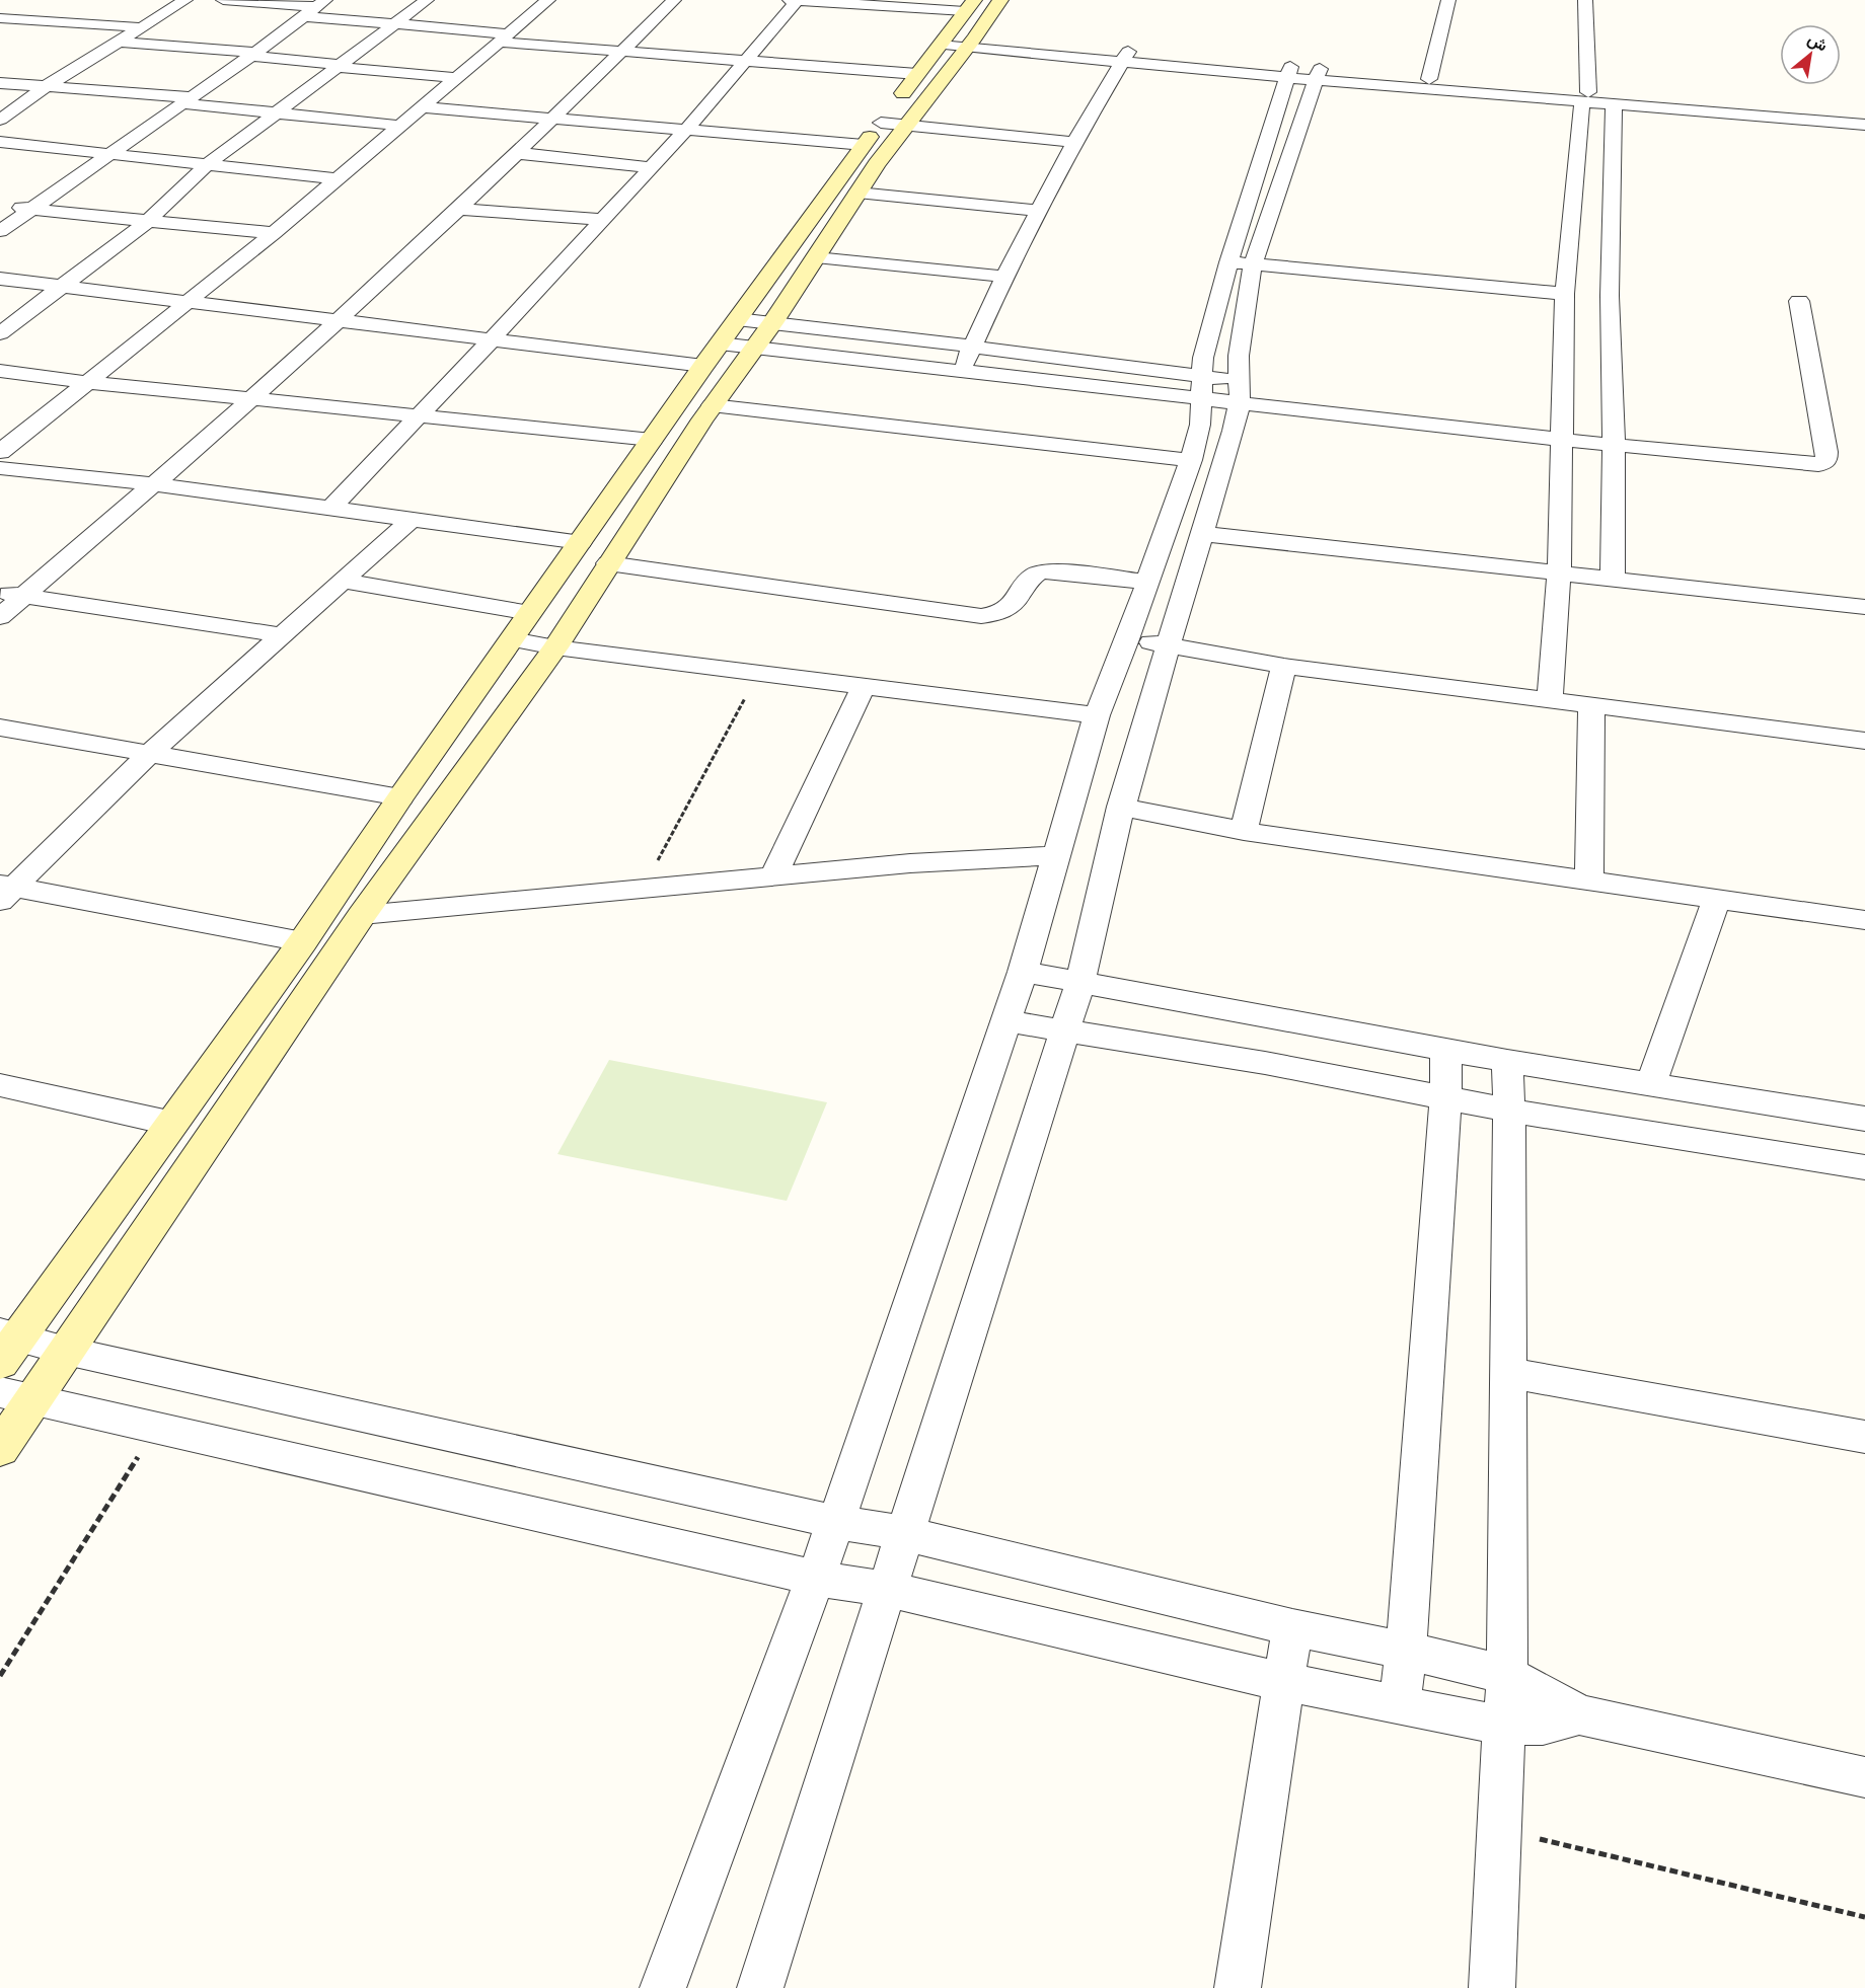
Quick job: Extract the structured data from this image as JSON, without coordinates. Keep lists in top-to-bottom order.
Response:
{
  "north": "top right"
}
